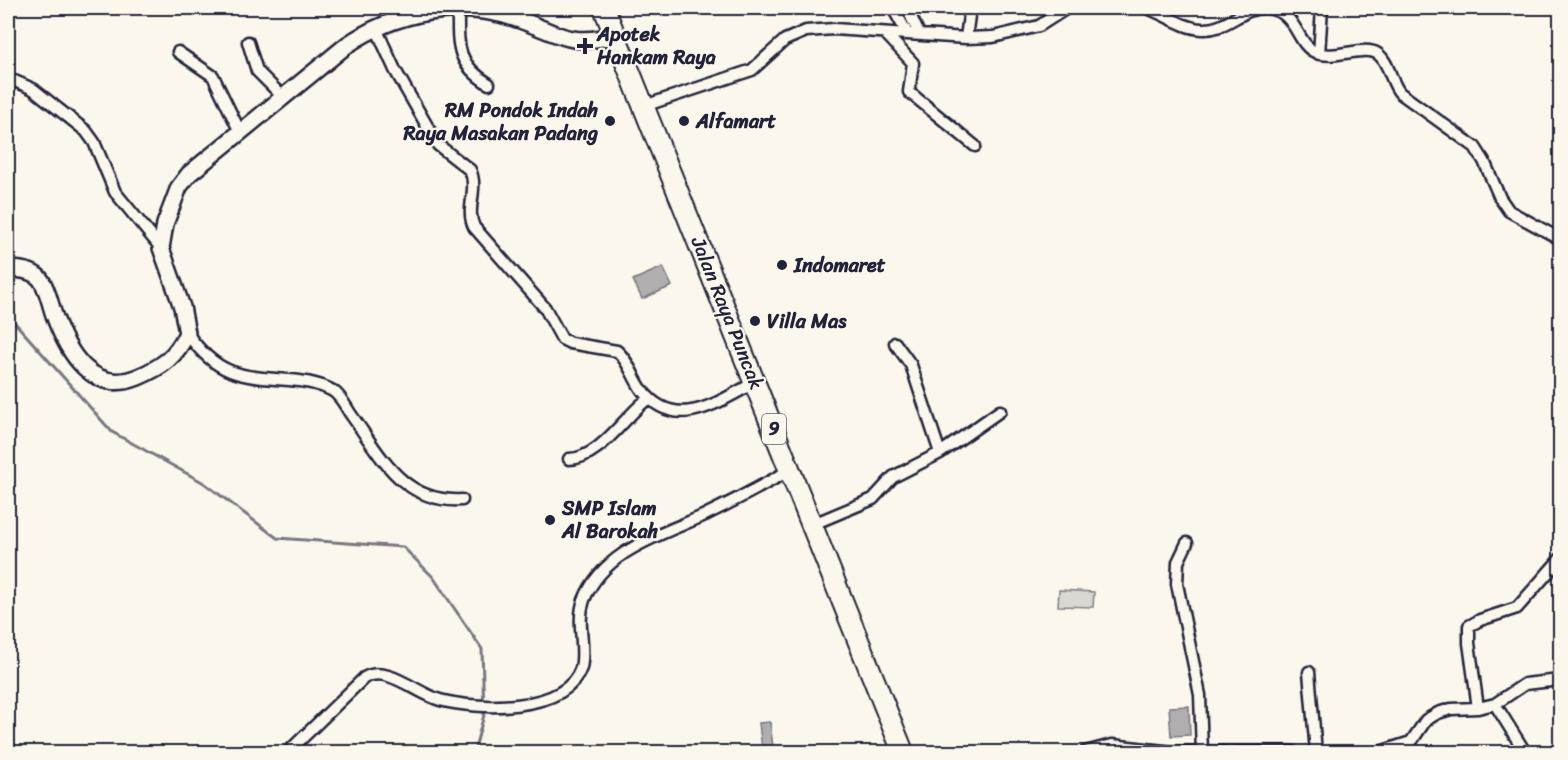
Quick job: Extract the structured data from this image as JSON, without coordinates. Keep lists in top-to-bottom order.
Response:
{
  "streets": {
    "highway": ["Jalan Raya Puncak", "9"]
  },
  "places": {
    "health": ["Apotek Hankam Raya"],
    "other": [
      "RM Pondok Indah Raya Masakan Padang",
      "Alfamart",
      "Indomaret",
      "Villa Mas",
      "SMP Islam Al Barokah"
    ]
  }
}
